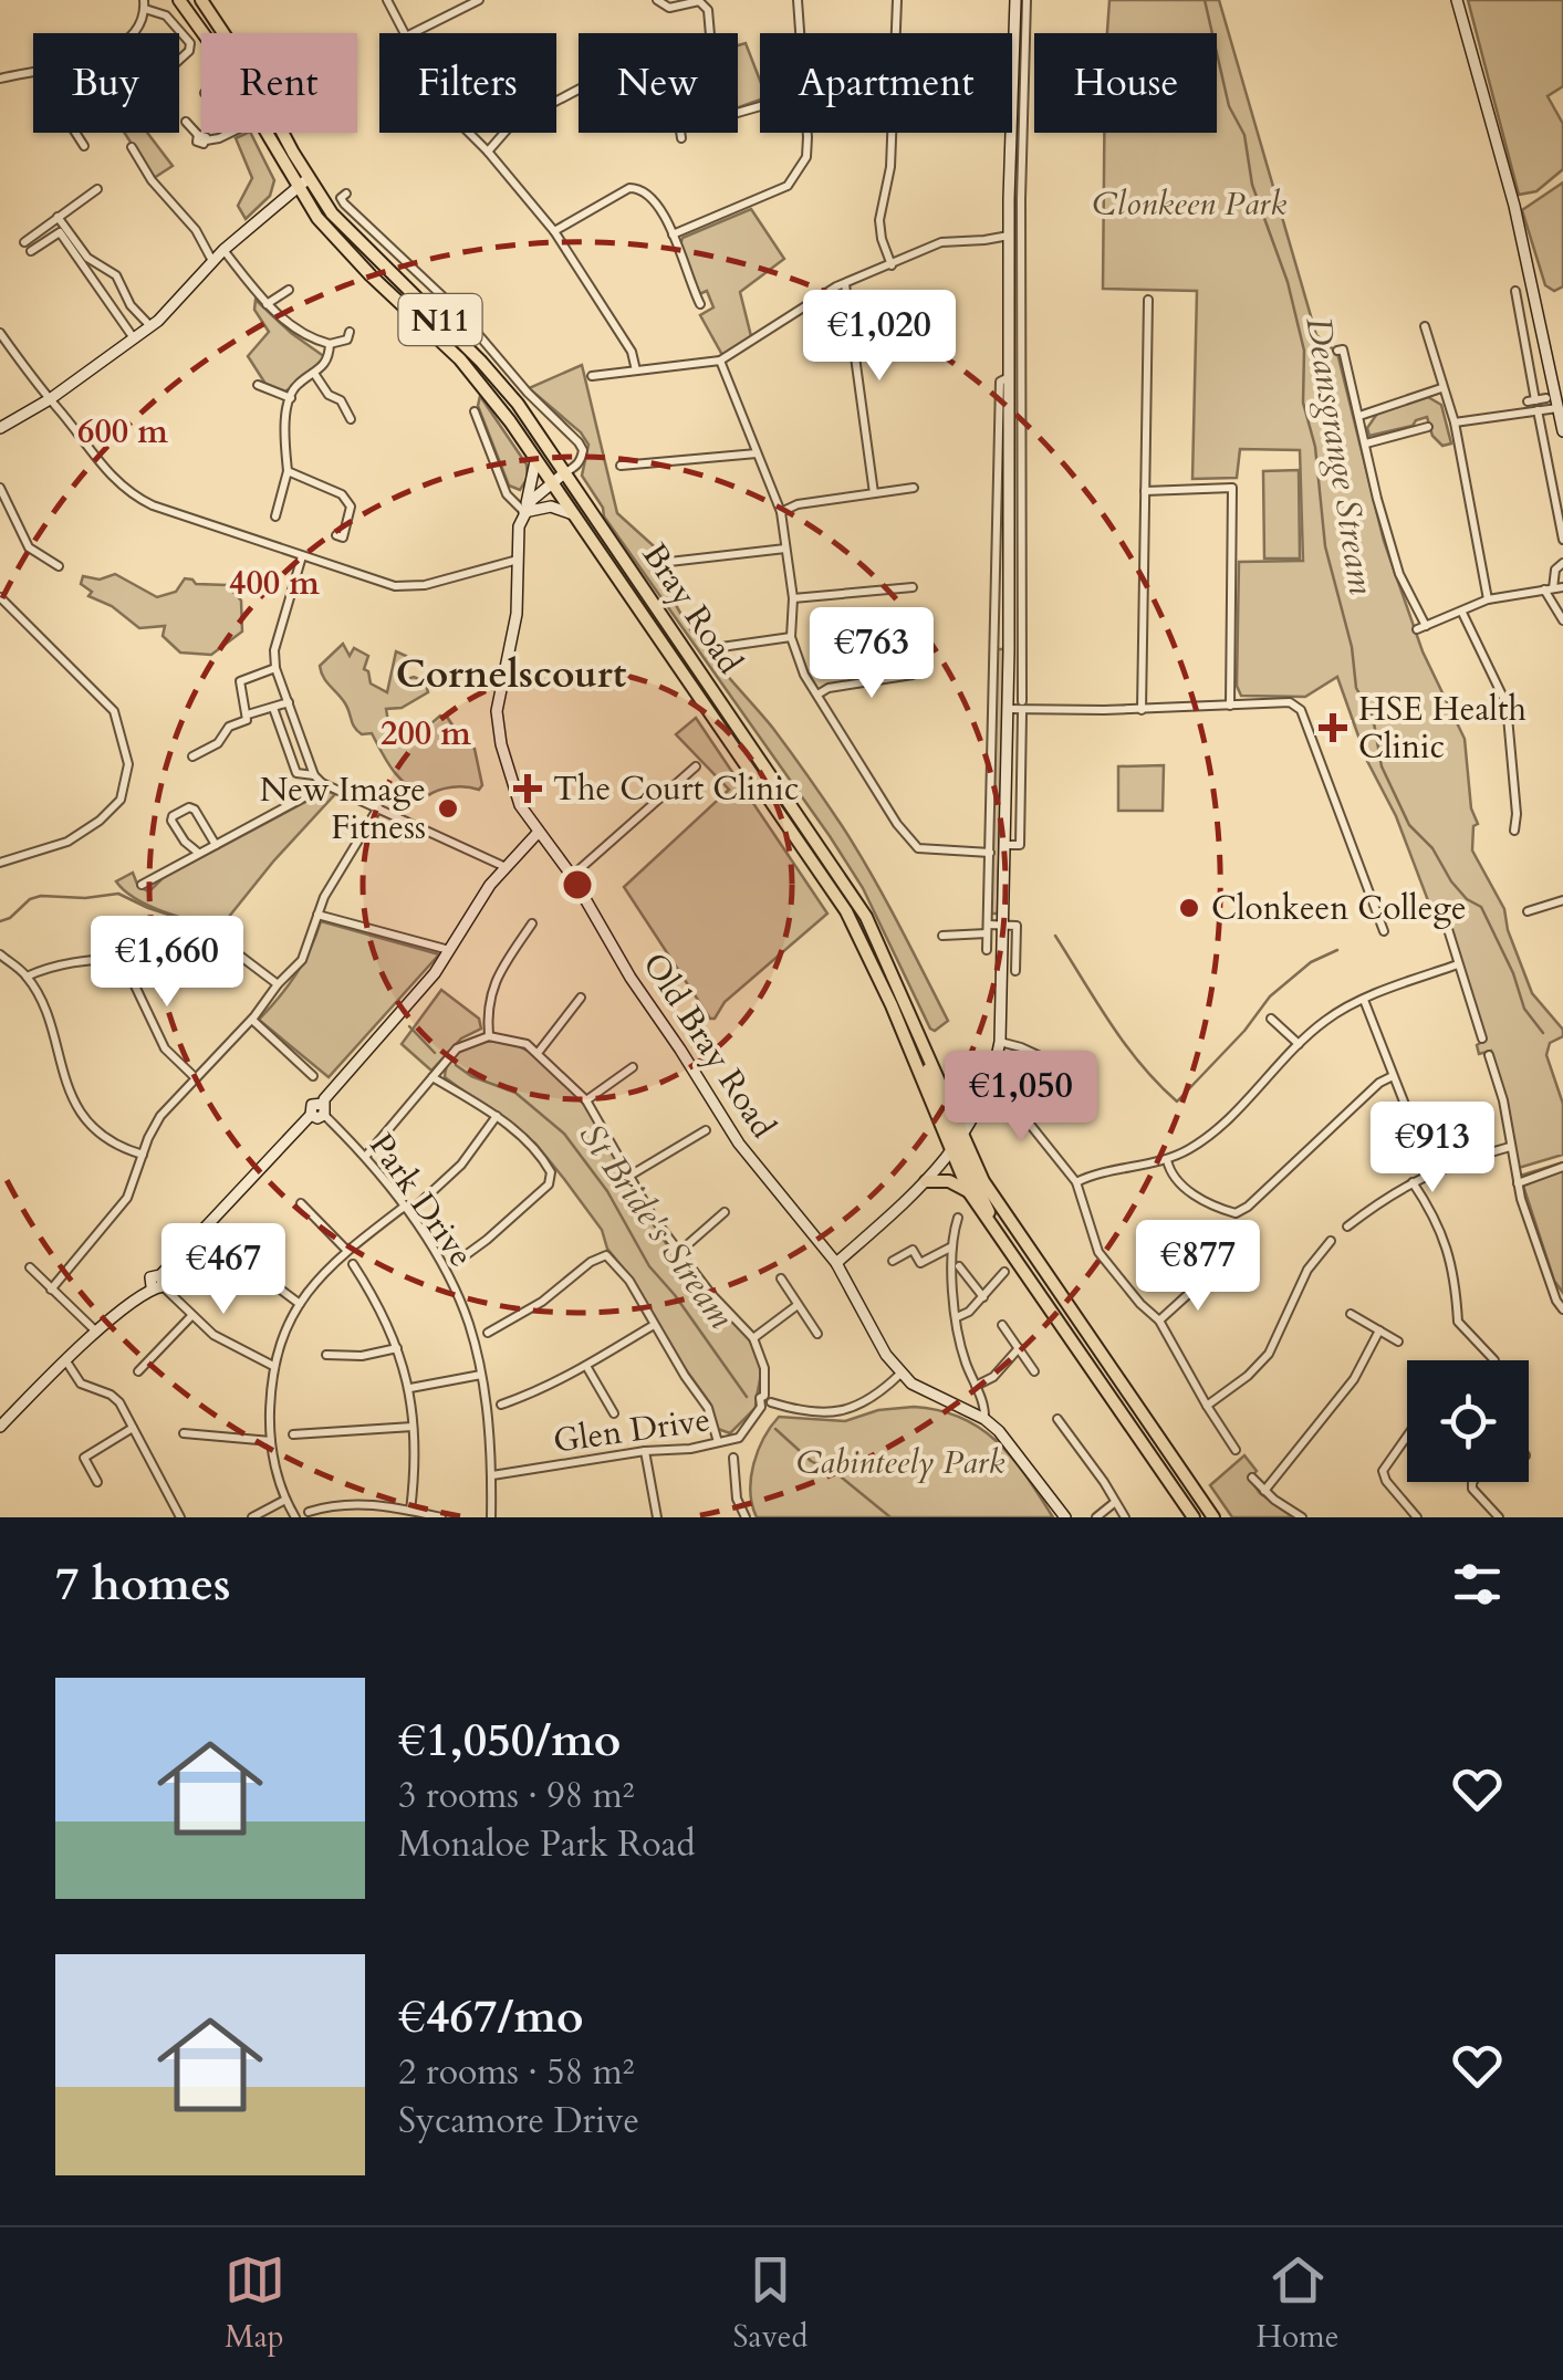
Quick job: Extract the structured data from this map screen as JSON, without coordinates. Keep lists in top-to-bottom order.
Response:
{
  "streets": {
    "highway": ["N11", "Bray Road"],
    "main road": ["Old Bray Road"],
    "street": ["Park Drive", "Glen Drive"]
  },
  "crossings": [
    ["N11", "Bray Road"],
    ["Bray Road", "Old Bray Road"],
    ["Park Drive", "Glen Drive"]
  ],
  "districts": ["Cornelscourt"],
  "water": ["Deansgrange Stream", "St Bride's Stream"],
  "parks": ["Clonkeen Park", "Cabinteely Park"],
  "places": {
    "health": ["HSE Health Clinic", "The Court Clinic"],
    "other": ["New Image Fitness", "Clonkeen College"]
  },
  "page": {
    "chip": [
      "Buy",
      "Rent",
      "Filters",
      "New",
      "Apartment",
      "House"
    ],
    "price": [
      "€1,020",
      "€763",
      "€1,660",
      "€1,050",
      "€913",
      "€877",
      "€467"
    ],
    "heading": "7 homes",
    "list": [
      {
        "name": "€1,050/mo",
        "note": "3 rooms · 98 m² · Monaloe Park Road"
      },
      {
        "name": "€467/mo",
        "note": "2 rooms · 58 m² · Sycamore Drive"
      }
    ],
    "tabs": ["Map", "Saved", "Home"]
  },
  "rings": ["600 m", "400 m", "200 m"]
}
